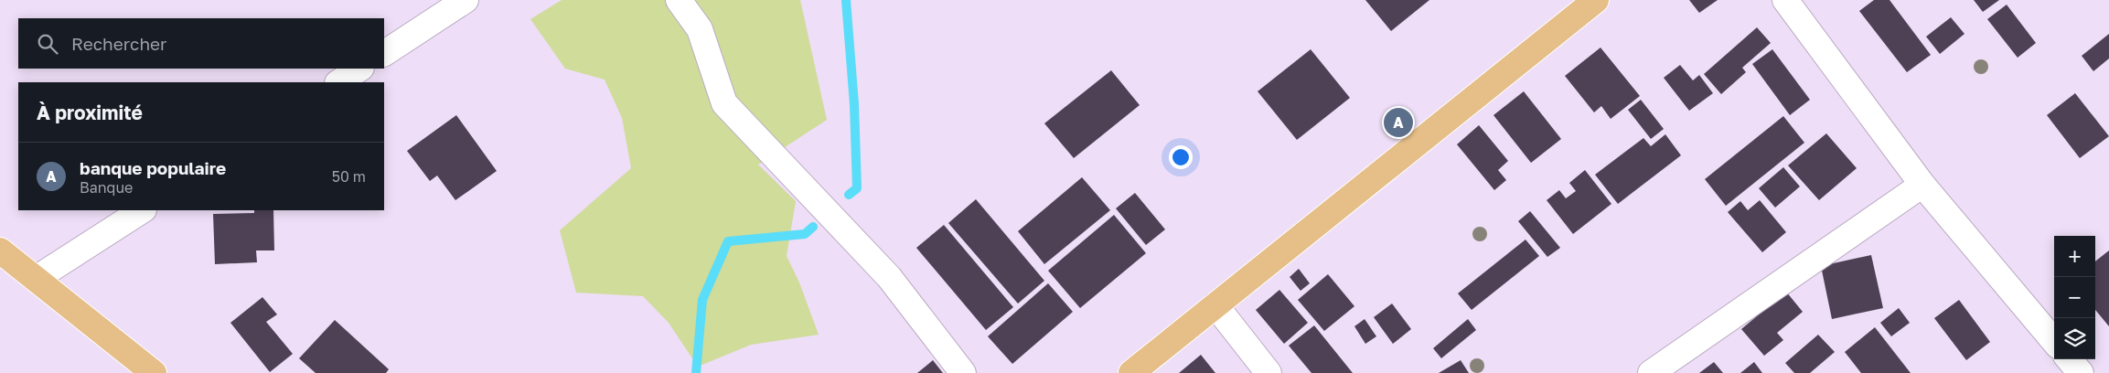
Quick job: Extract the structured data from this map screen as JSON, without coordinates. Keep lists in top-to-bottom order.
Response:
{
  "page": {
    "search": "Rechercher",
    "heading": "À proximité",
    "pins": "A",
    "list": [
      {
        "mark": "A",
        "name": "banque populaire",
        "note": "Banque",
        "value": "50 m"
      }
    ],
    "map_buttons": ["+", "−"]
  }
}
